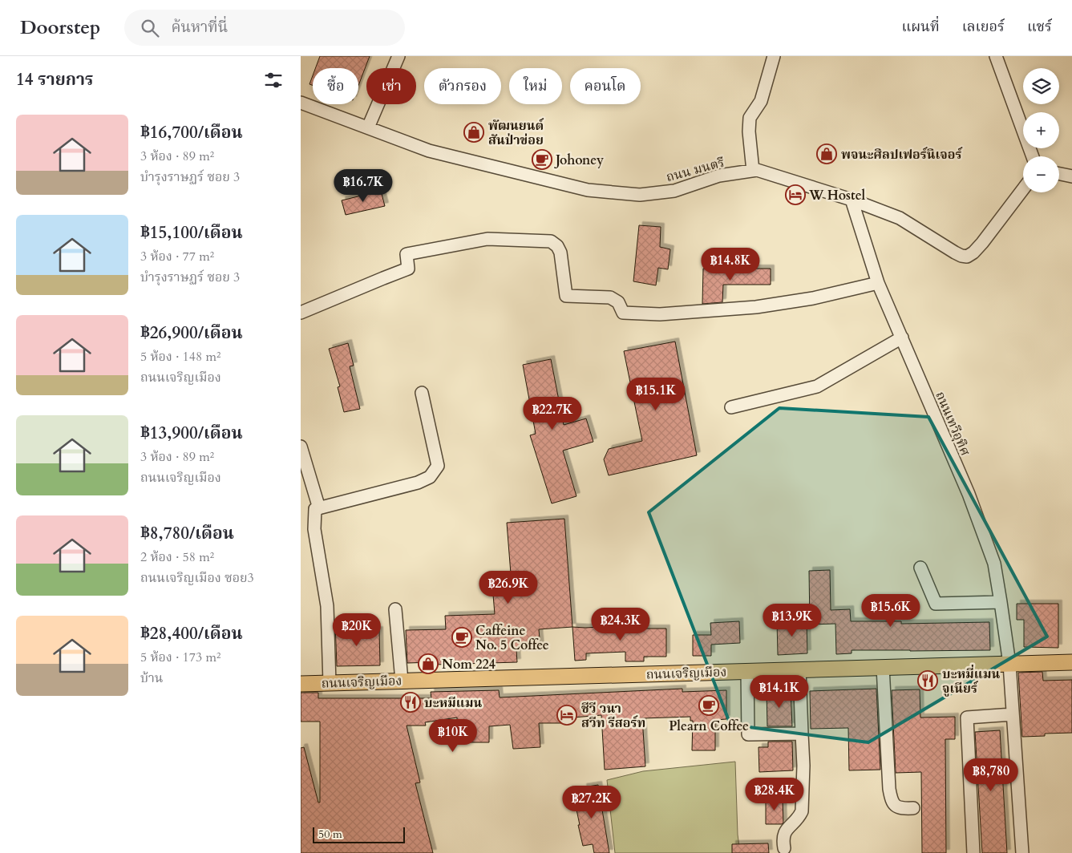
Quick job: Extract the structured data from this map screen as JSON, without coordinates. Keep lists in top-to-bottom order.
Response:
{
  "streets": {
    "main road": ["ถนนเจริญเมือง"],
    "street": ["ถนน มนตรี", "ถนนเทวีอุทิศ"]
  },
  "crossings": [
    ["ถนน มนตรี", "ถนนเทวีอุทิศ"],
    ["ถนนเทวีอุทิศ", "ถนนเจริญเมือง"]
  ],
  "places": {
    "shop": ["พัฒนยนต์ สันป่าข่อย", "พจนะศิลปเฟอร์นิเจอร์", "Nom 224"],
    "cafe": ["Johoney", "Caffeine No. 5 Coffee", "Plearn Coffee"],
    "hotel": ["W Hostel", "ชีวี วนา สวีท รีสอร์ท"],
    "restaurant": ["บะหมี่แมน จูเนียร์", "บะหมีแมน"]
  },
  "scale_bar": "50 m",
  "page": {
    "header": "Doorstep",
    "search": "ค้นหาที่นี่",
    "nav": ["แผนที่", "เลเยอร์", "แชร์"],
    "heading": "14 รายการ",
    "map_buttons": ["+", "−"],
    "chip": [
      "ซื้อ",
      "เช่า",
      "ตัวกรอง",
      "ใหม่",
      "คอนโด"
    ],
    "list": [
      {
        "name": "฿16,700/เดือน",
        "note": "3 ห้อง · 89 m² · บำรุงราษฏร์ ซอย 3"
      },
      {
        "name": "฿15,100/เดือน",
        "note": "3 ห้อง · 77 m² · บำรุงราษฏร์ ซอย 3"
      },
      {
        "name": "฿26,900/เดือน",
        "note": "5 ห้อง · 148 m² · ถนนเจริญเมือง"
      },
      {
        "name": "฿13,900/เดือน",
        "note": "3 ห้อง · 89 m² · ถนนเจริญเมือง"
      },
      {
        "name": "฿8,780/เดือน",
        "note": "2 ห้อง · 58 m² · ถนนเจริญเมือง ซอย3"
      },
      {
        "name": "฿28,400/เดือน",
        "note": "5 ห้อง · 173 m² · บ้าน"
      }
    ],
    "price": [
      "฿16.7K",
      "฿14.8K",
      "฿15.1K",
      "฿22.7K",
      "฿26.9K",
      "฿15.6K",
      "฿13.9K",
      "฿24.3K",
      "฿20K",
      "฿14.1K",
      "฿10K",
      "฿8,780",
      "฿28.4K",
      "฿27.2K"
    ],
    "scale": "50 m"
  }
}
